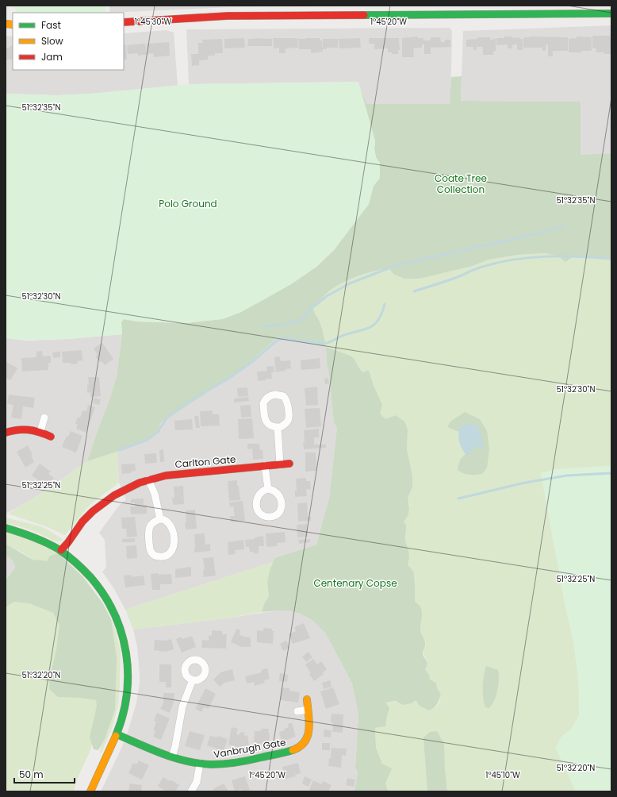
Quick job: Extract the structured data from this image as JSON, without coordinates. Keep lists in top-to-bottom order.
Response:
{
  "streets": {
    "street": ["Carlton Gate", "Vanbrugh Gate"]
  },
  "parks": ["Coate Tree Collection", "Polo Ground", "Centenary Copse"],
  "legend": ["Fast", "Slow", "Jam"],
  "scale_bar": "50 m",
  "coordinates": [
    "1°45'30\"W",
    "1°45'20\"W",
    "51°32'35\"N",
    "51°32'30\"N",
    "51°32'25\"N",
    "51°32'20\"N",
    "1°45'10\"W"
  ]
}
